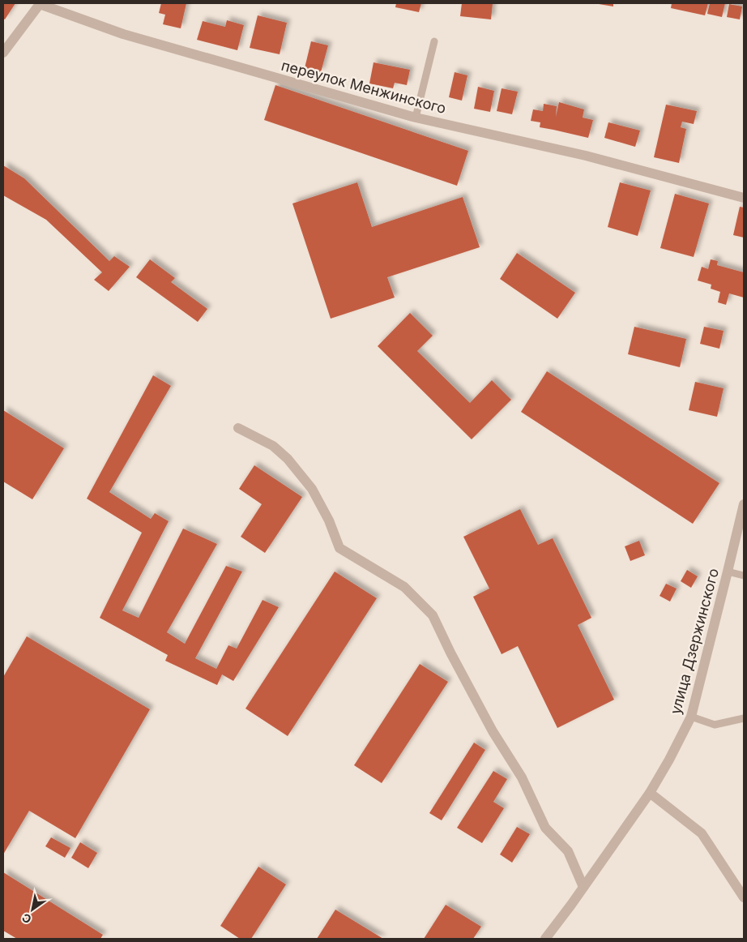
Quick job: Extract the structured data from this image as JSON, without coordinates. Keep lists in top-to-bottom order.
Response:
{
  "streets": {
    "street": ["переулок Менжинского", "улица Дзержинского"]
  },
  "north": "bottom left"
}
